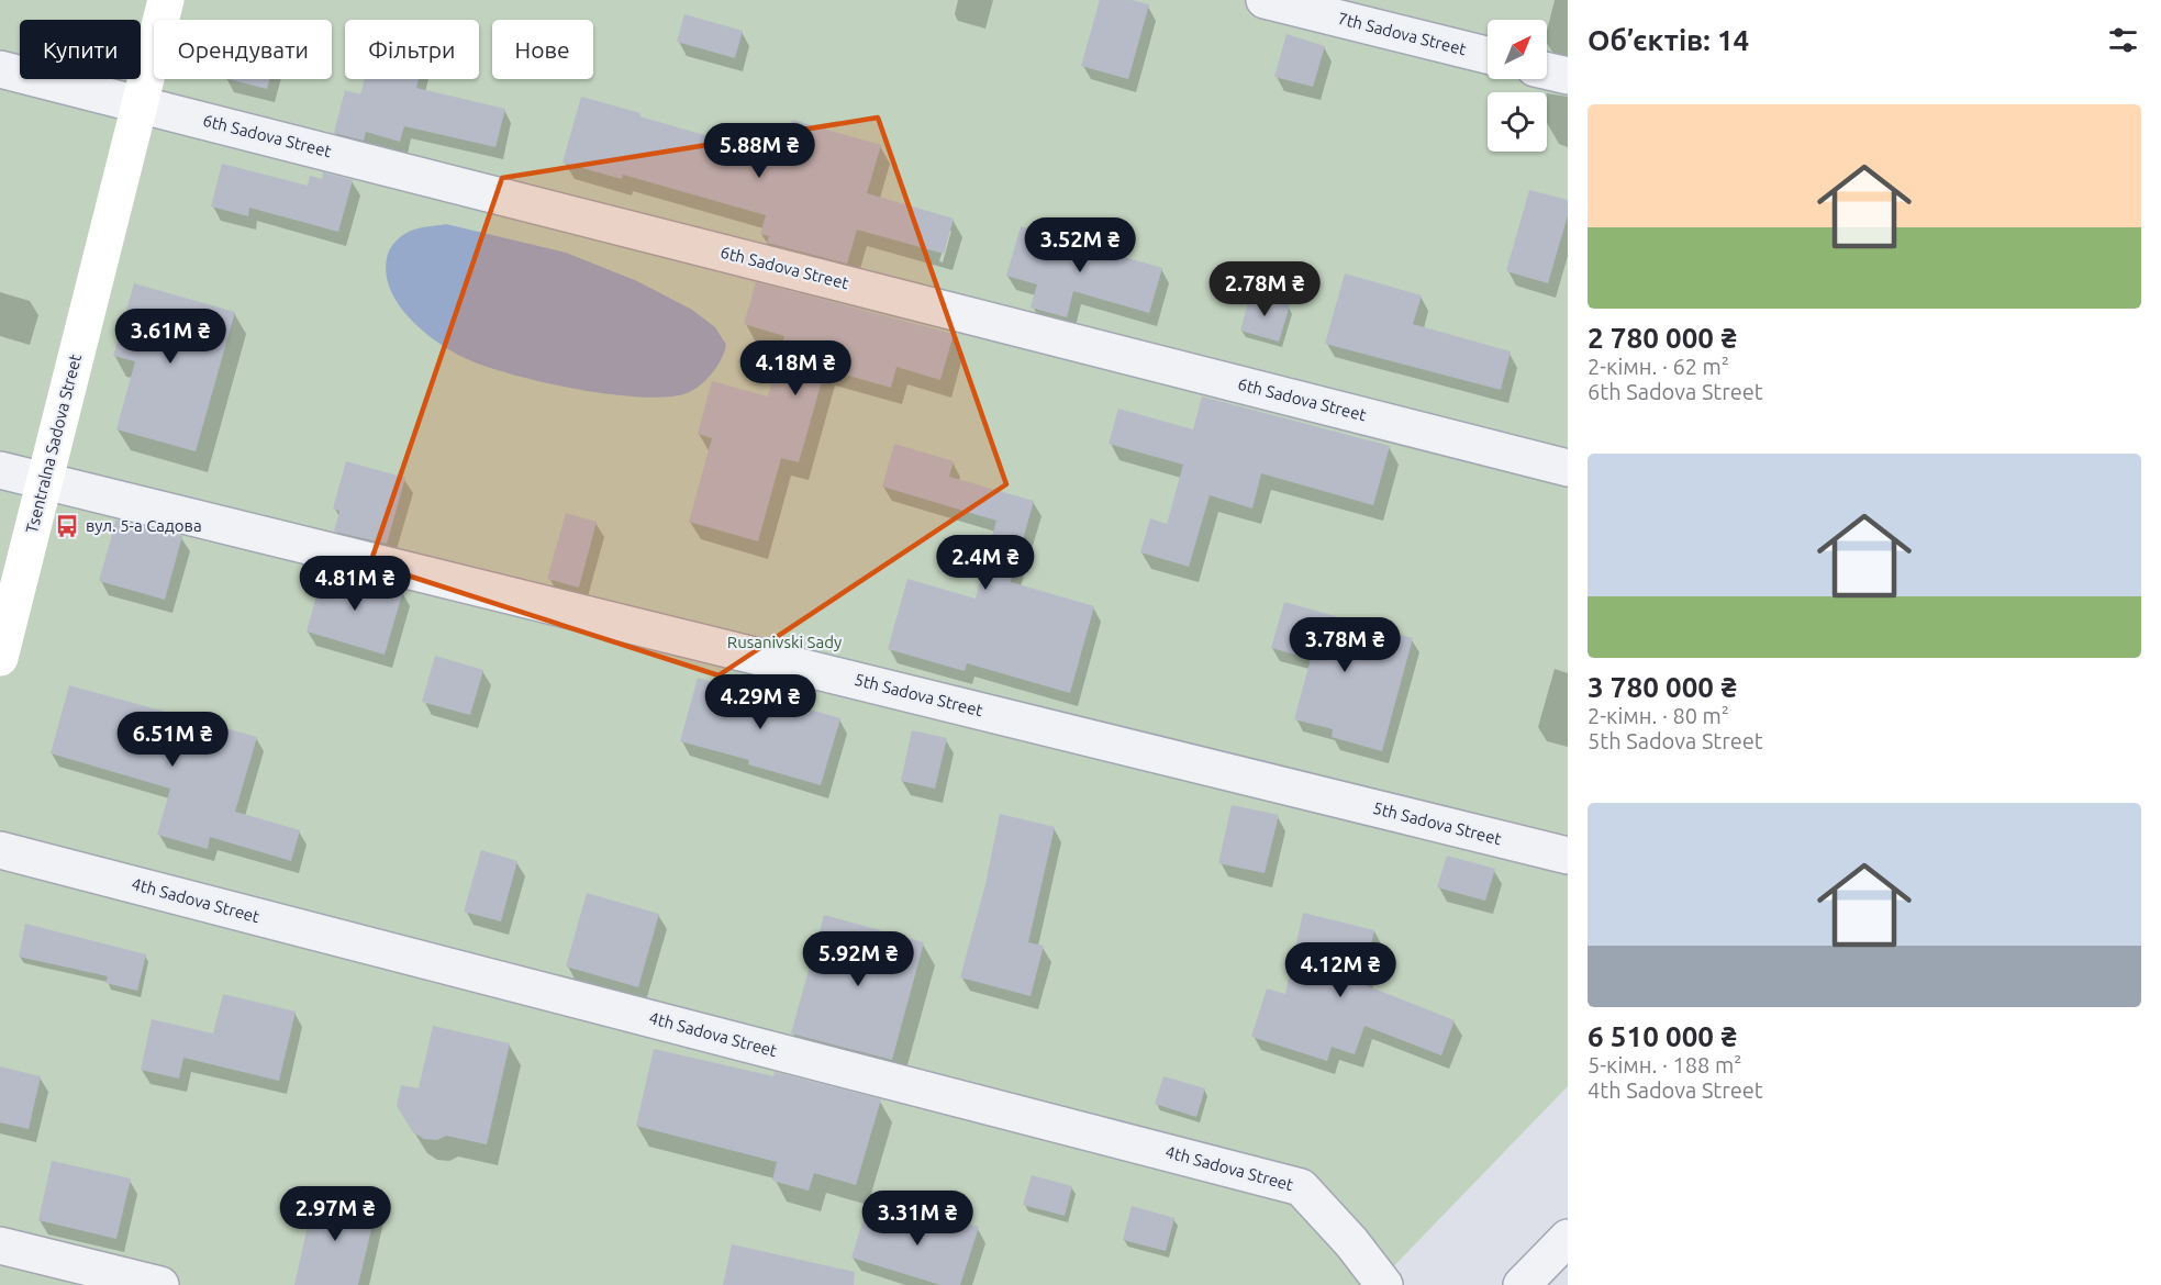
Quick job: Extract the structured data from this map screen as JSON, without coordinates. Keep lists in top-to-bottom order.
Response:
{
  "streets": {
    "main road": ["Tsentralna Sadova Street"],
    "street": [
      "7th Sadova Street",
      "6th Sadova Street",
      "5th Sadova Street",
      "4th Sadova Street"
    ]
  },
  "crossings": [
    ["6th Sadova Street", "Tsentralna Sadova Street"],
    ["Tsentralna Sadova Street", "5th Sadova Street"]
  ],
  "parks": ["Rusanivski Sady"],
  "places": {
    "bus stop": ["вул. 5-а Садова"]
  },
  "north": "top right",
  "page": {
    "heading": "Об’єктів: 14",
    "chip": [
      "Купити",
      "Орендувати",
      "Фільтри",
      "Нове"
    ],
    "list": [
      {
        "name": "2 780 000 ₴",
        "note": "2-кімн. · 62 m² · 6th Sadova Street"
      },
      {
        "name": "3 780 000 ₴",
        "note": "2-кімн. · 80 m² · 5th Sadova Street"
      },
      {
        "name": "6 510 000 ₴",
        "note": "5-кімн. · 188 m² · 4th Sadova Street"
      }
    ],
    "price": [
      "5.88M ₴",
      "3.52M ₴",
      "2.78M ₴",
      "3.61M ₴",
      "4.18M ₴",
      "2.4M ₴",
      "4.81M ₴",
      "3.78M ₴",
      "4.29M ₴",
      "6.51M ₴",
      "5.92M ₴",
      "4.12M ₴",
      "2.97M ₴",
      "3.31M ₴"
    ]
  }
}
